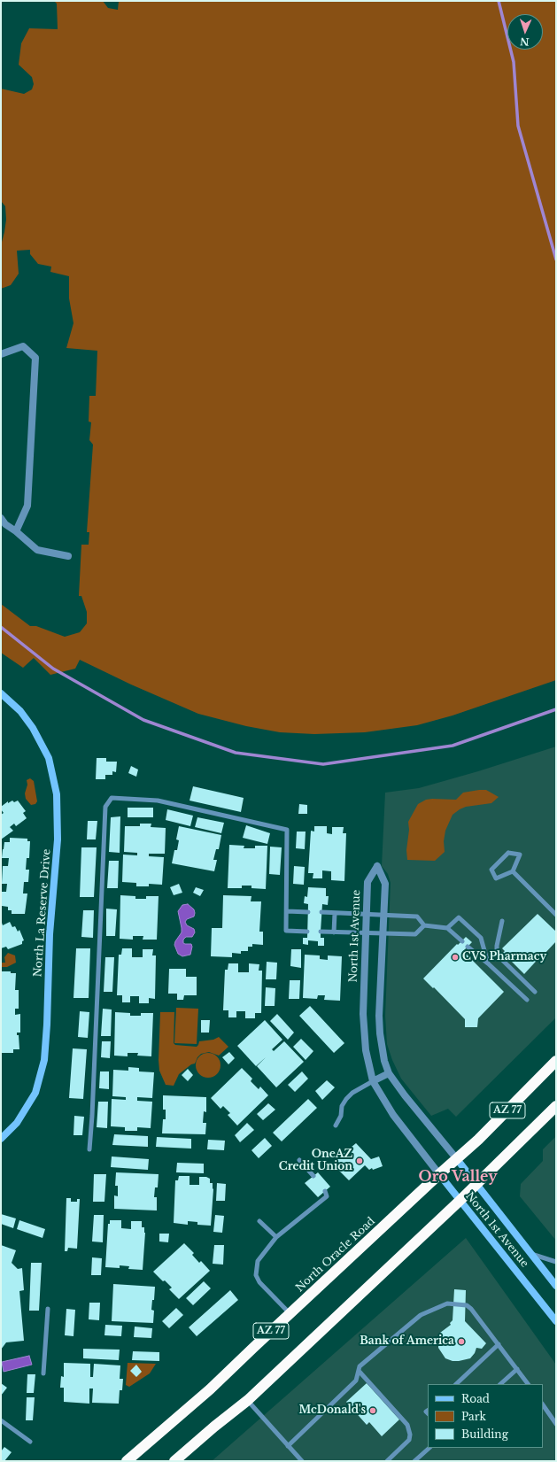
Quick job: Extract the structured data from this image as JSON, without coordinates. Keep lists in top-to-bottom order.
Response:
{
  "streets": {
    "highway": ["AZ 77", "North Oracle Road"],
    "street": ["North La Reserve Drive", "North 1st Avenue"]
  },
  "crossings": [
    ["North 1st Avenue", "AZ 77"],
    ["North 1st Avenue", "North Oracle Road"]
  ],
  "districts": ["Oro Valley"],
  "places": [
    "CVS Pharmacy",
    "OneAZ Credit Union",
    "Bank of America",
    "McDonald's"
  ],
  "legend": ["Road", "Park", "Building"],
  "north": "bottom"
}
